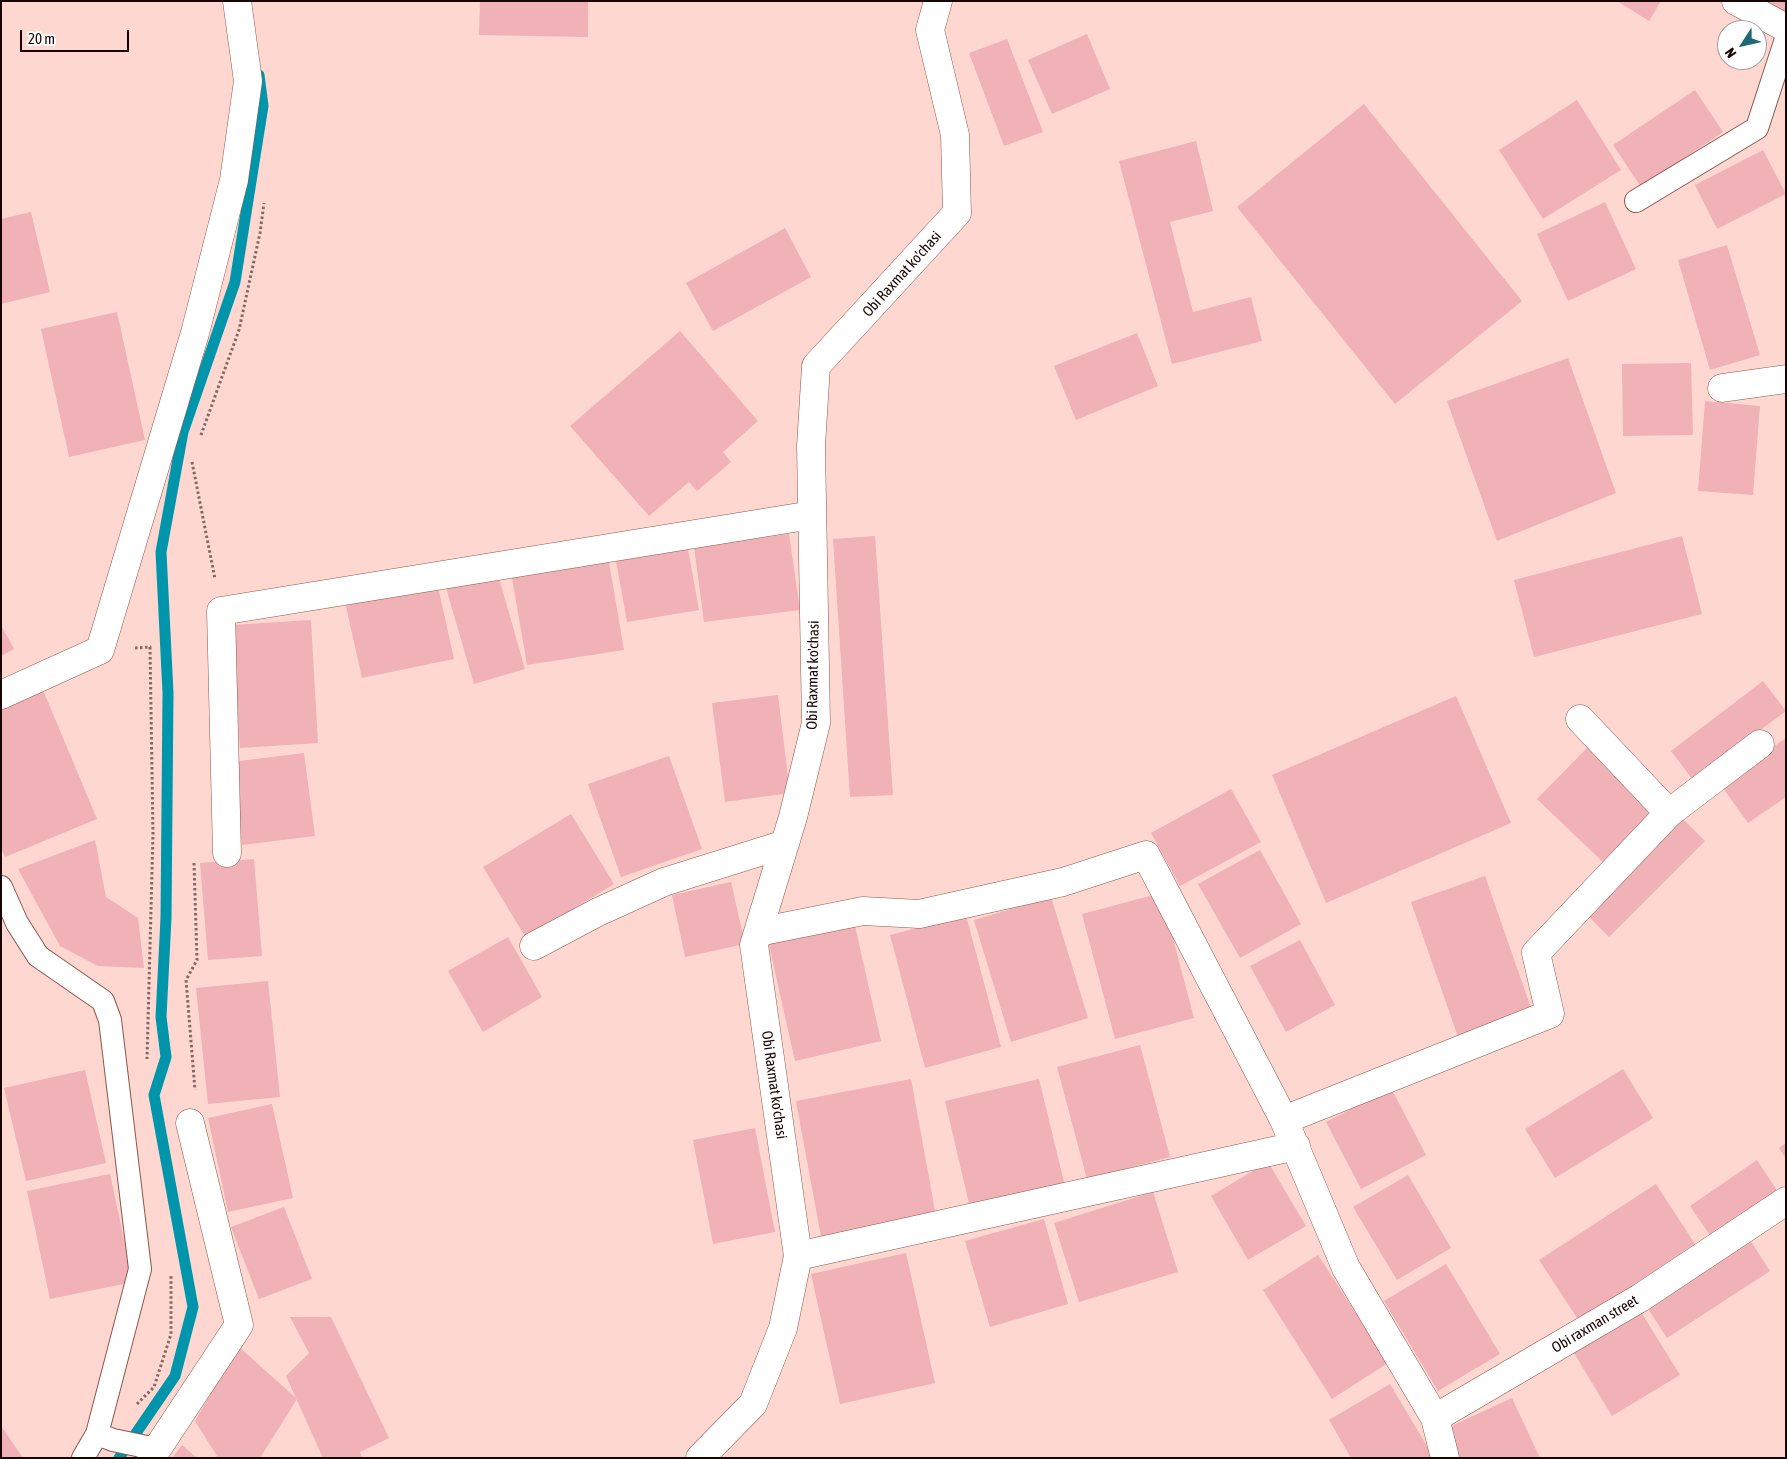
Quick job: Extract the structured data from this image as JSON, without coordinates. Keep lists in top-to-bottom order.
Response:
{
  "streets": {
    "street": ["Obi Raxmat ko'chasi", "Obi raxman street"]
  },
  "scale_bar": "20 m",
  "north": "bottom left"
}
